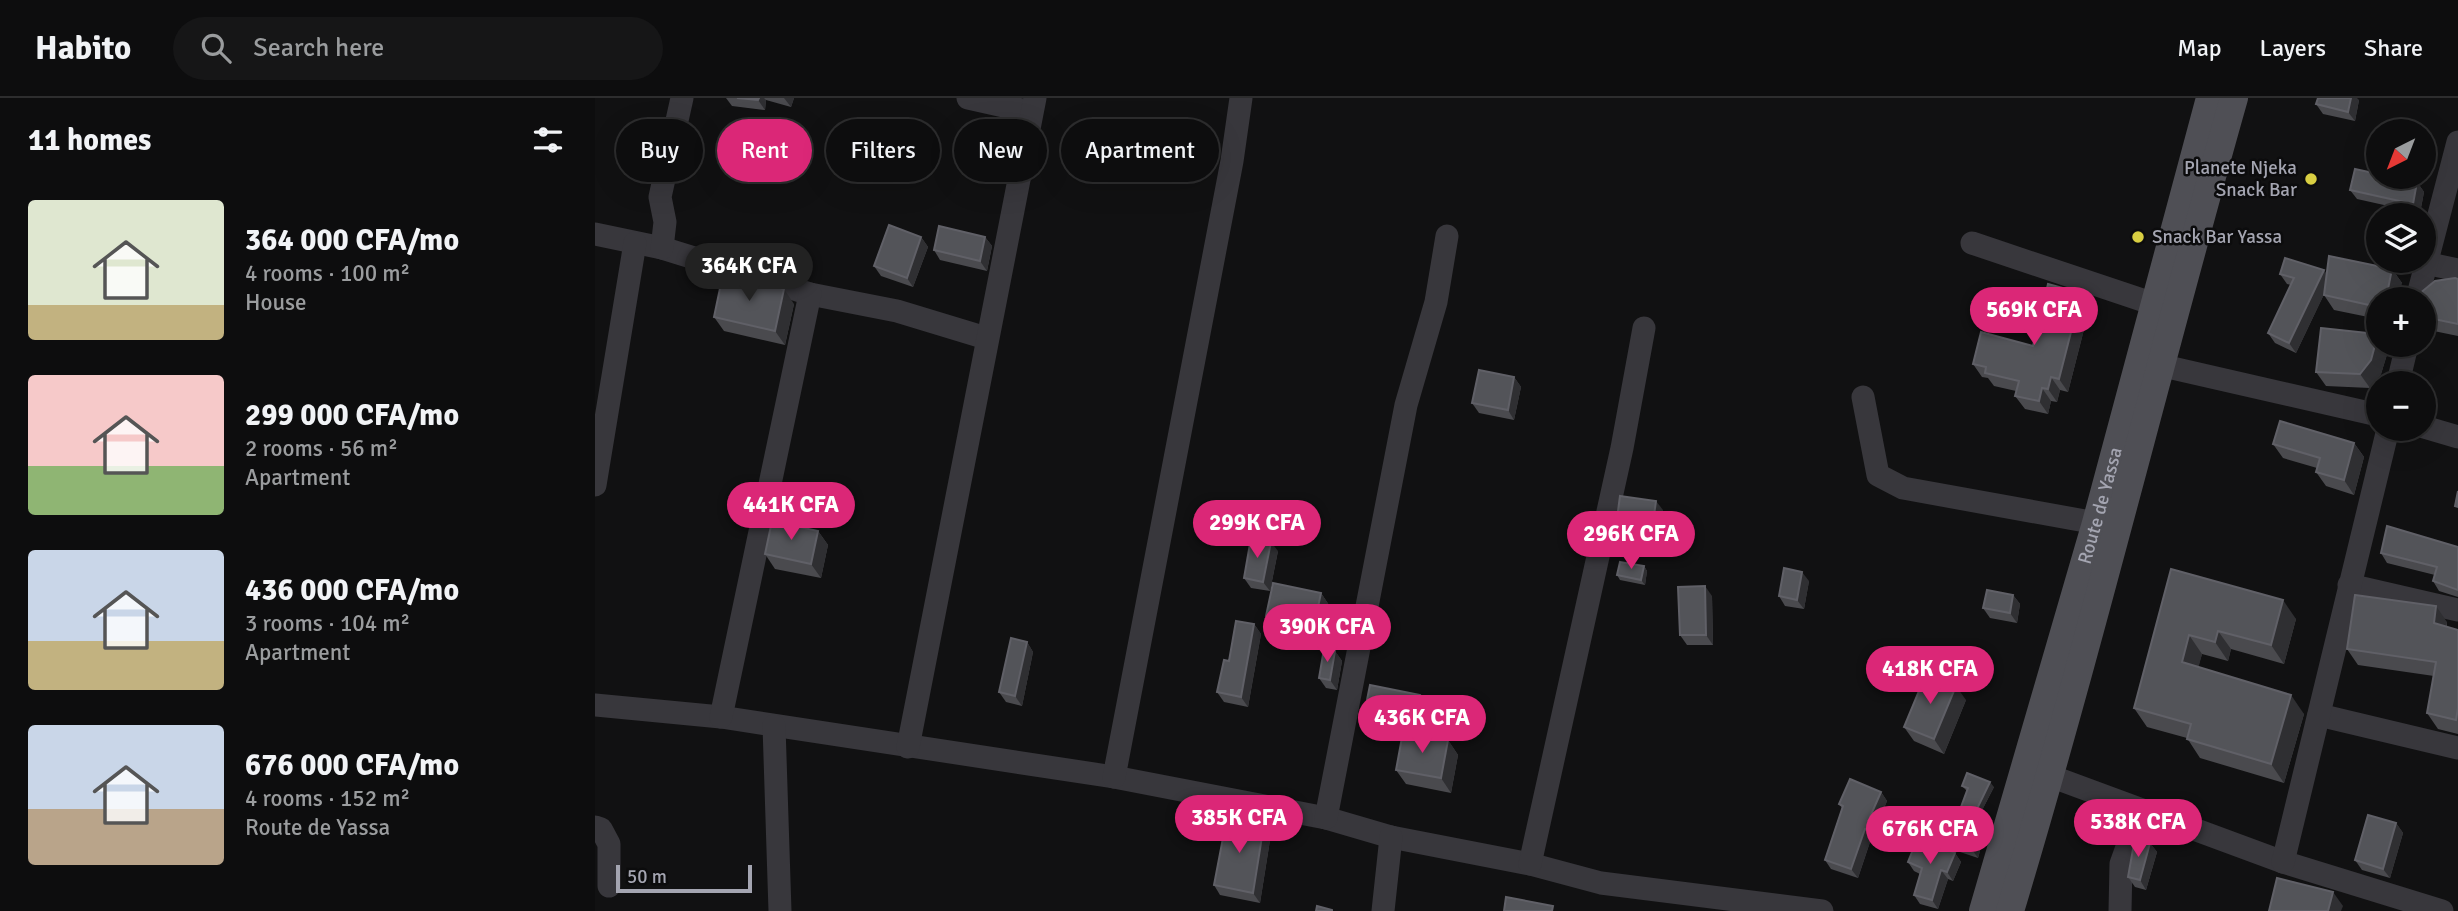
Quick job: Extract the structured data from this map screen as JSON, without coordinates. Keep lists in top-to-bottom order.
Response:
{
  "streets": {
    "main road": ["Route de Yassa"]
  },
  "places": ["Planete Njeka Snack Bar", "Snack Bar Yassa"],
  "scale_bar": "50 m",
  "north": "bottom left",
  "page": {
    "header": "Habito",
    "search": "Search here",
    "nav": ["Map", "Layers", "Share"],
    "heading": "11 homes",
    "map_buttons": ["+", "−"],
    "chip": [
      "Buy",
      "Rent",
      "Filters",
      "New",
      "Apartment"
    ],
    "list": [
      {
        "name": "364 000 CFA/mo",
        "note": "4 rooms · 100 m² · House"
      },
      {
        "name": "299 000 CFA/mo",
        "note": "2 rooms · 56 m² · Apartment"
      },
      {
        "name": "436 000 CFA/mo",
        "note": "3 rooms · 104 m² · Apartment"
      },
      {
        "name": "676 000 CFA/mo",
        "note": "4 rooms · 152 m² · Route de Yassa"
      }
    ],
    "price": [
      "364K CFA",
      "569K CFA",
      "441K CFA",
      "299K CFA",
      "296K CFA",
      "390K CFA",
      "418K CFA",
      "436K CFA",
      "385K CFA",
      "538K CFA",
      "676K CFA"
    ],
    "scale": "50 m"
  }
}
